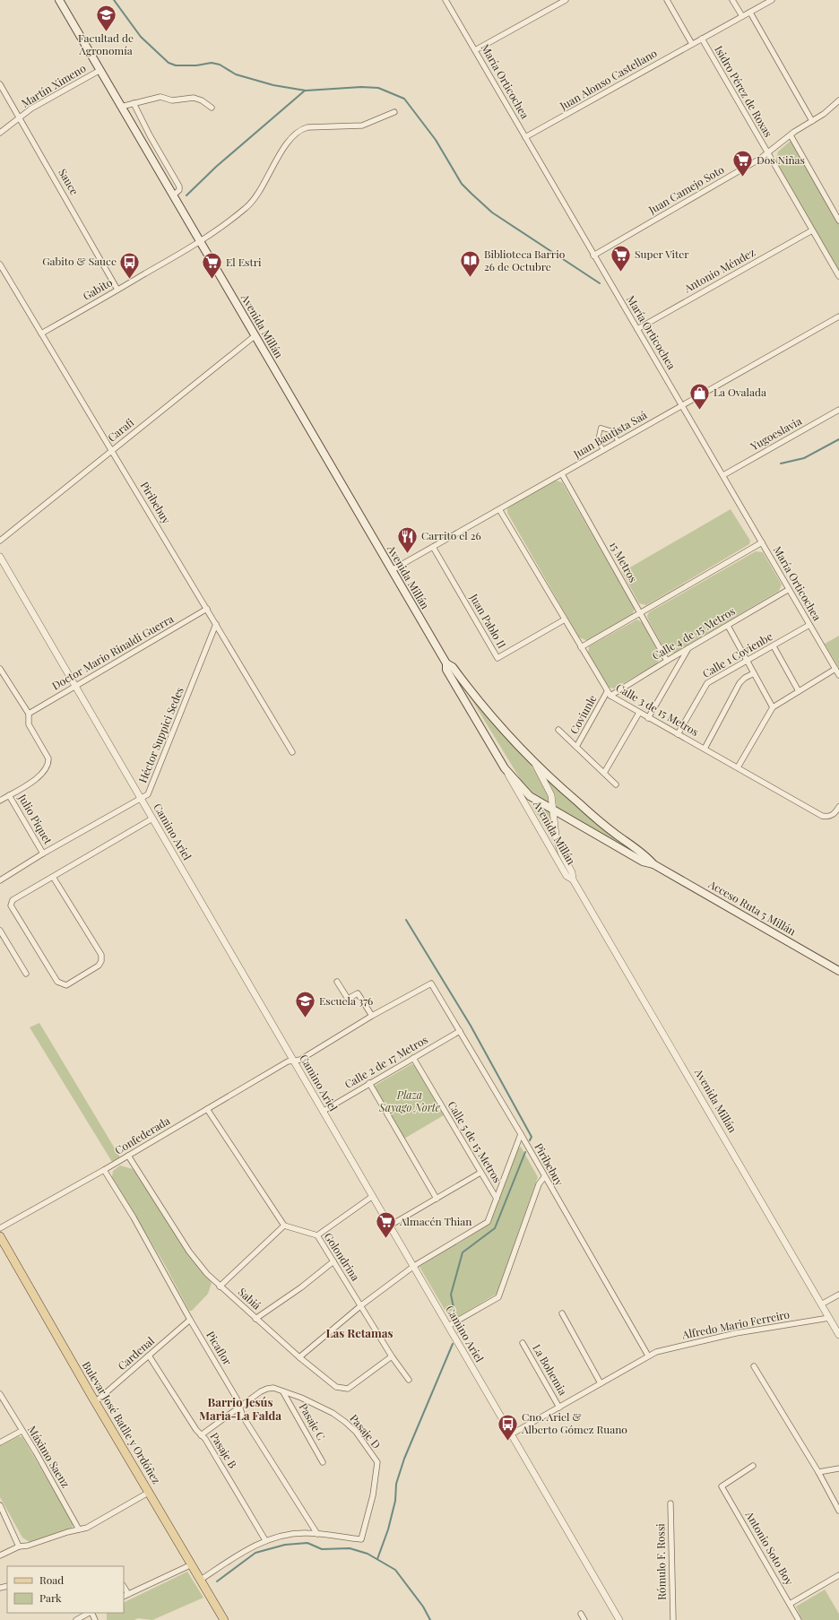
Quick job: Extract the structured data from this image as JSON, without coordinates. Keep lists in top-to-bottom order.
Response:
{
  "streets": {
    "main road": ["Avenida Millán", "Acceso Ruta 5 Millán", "Bulevar José Batlle y Ordóñez"],
    "street": [
      "Juan Alonso Castellano",
      "María Orticochea",
      "Martín Ximeno",
      "Isidro Pérez de Roxas",
      "Sauce",
      "Juan Camejo Soto",
      "Antonio Méndez",
      "Gabito",
      "Carafi",
      "Yugoeslavia",
      "Juan Bautista Saá",
      "Piribebuy",
      "15 Metros",
      "Juan Pablo II",
      "Calle 4 de 15 Metros",
      "Doctor Mario Rinaldi Guerra",
      "Calle 1 Covienbe",
      "Calle 3 de 15 Metros",
      "Coviunle",
      "Héctor Suppici Sedes",
      "Julio Piquet",
      "Camino Ariel",
      "Calle 2 de 17 Metros",
      "Confederada",
      "Calle 5 de 15 Metros",
      "Golondrina",
      "Sabiá",
      "Alfredo Mario Ferreiro",
      "Picaflor",
      "Cardenal",
      "La Bohemia",
      "Pasaje C",
      "Pasaje D",
      "Pasaje B",
      "Máximo Saenz",
      "Antonio Soto Boy",
      "Rómulo F. Rossi"
    ]
  },
  "crossings": [
    ["Juan Alonso Castellano", "María Orticochea"],
    ["Juan Alonso Castellano", "Isidro Pérez de Roxas"],
    ["María Orticochea", "Juan Camejo Soto"],
    ["María Orticochea", "Antonio Méndez"],
    ["María Orticochea", "Yugoeslavia"],
    ["María Orticochea", "Juan Bautista Saá"],
    ["María Orticochea", "Calle 4 de 15 Metros"],
    ["María Orticochea", "Calle 1 Covienbe"],
    ["Martín Ximeno", "Sauce"],
    ["Martín Ximeno", "Avenida Millán"],
    ["Isidro Pérez de Roxas", "Juan Camejo Soto"],
    ["Isidro Pérez de Roxas", "Antonio Méndez"],
    ["Sauce", "Gabito"],
    ["Gabito", "Avenida Millán"],
    ["Gabito", "Piribebuy"],
    ["Avenida Millán", "Carafi"],
    ["Avenida Millán", "Juan Bautista Saá"],
    ["Avenida Millán", "Acceso Ruta 5 Millán"],
    ["Avenida Millán", "Alfredo Mario Ferreiro"],
    ["Carafi", "Piribebuy"],
    ["Juan Bautista Saá", "15 Metros"],
    ["Juan Bautista Saá", "Juan Pablo II"],
    ["Juan Bautista Saá", "Calle 3 de 15 Metros"],
    ["Piribebuy", "Doctor Mario Rinaldi Guerra"],
    ["Piribebuy", "Héctor Suppici Sedes"],
    ["Piribebuy", "Calle 2 de 17 Metros"],
    ["Piribebuy", "Confederada"],
    ["Piribebuy", "Alfredo Mario Ferreiro"],
    ["15 Metros", "Calle 4 de 15 Metros"],
    ["Juan Pablo II", "Calle 3 de 15 Metros"],
    ["Calle 4 de 15 Metros", "Calle 3 de 15 Metros"],
    ["Calle 4 de 15 Metros", "Coviunle"],
    ["Doctor Mario Rinaldi Guerra", "Camino Ariel"],
    ["Calle 1 Covienbe", "Calle 3 de 15 Metros"],
    ["Calle 3 de 15 Metros", "Coviunle"],
    ["Héctor Suppici Sedes", "Julio Piquet"],
    ["Héctor Suppici Sedes", "Camino Ariel"],
    ["Camino Ariel", "Calle 2 de 17 Metros"],
    ["Camino Ariel", "Confederada"],
    ["Camino Ariel", "Alfredo Mario Ferreiro"],
    ["Calle 2 de 17 Metros", "Calle 5 de 15 Metros"],
    ["Confederada", "Sabiá"],
    ["Confederada", "Picaflor"],
    ["Golondrina", "Sabiá"],
    ["Alfredo Mario Ferreiro", "La Bohemia"],
    ["Picaflor", "Cardenal"],
    ["Picaflor", "Pasaje D"],
    ["Cardenal", "Bulevar José Batlle y Ordóñez"],
    ["Cardenal", "Pasaje B"],
    ["Pasaje C", "Pasaje D"]
  ],
  "districts": ["Las Retamas", "Barrio Jesús Maria-La Falda"],
  "parks": ["Plaza Sayago Norte"],
  "places": {
    "school or university": ["Facultad de Agronomía", "Escuela 376"],
    "supermarket": [
      "Dos Niñas",
      "Super Viter",
      "El Estri",
      "Almacén Thian"
    ],
    "library": ["Biblioteca Barrio 26 de Octubre"],
    "bus stop": ["Gabito & Sauce", "Cno. Ariel & Alberto Gómez Ruano"],
    "shop": ["La Ovalada"],
    "restaurant": ["Carrito el 26"]
  },
  "legend": ["Road", "Park"]
}
